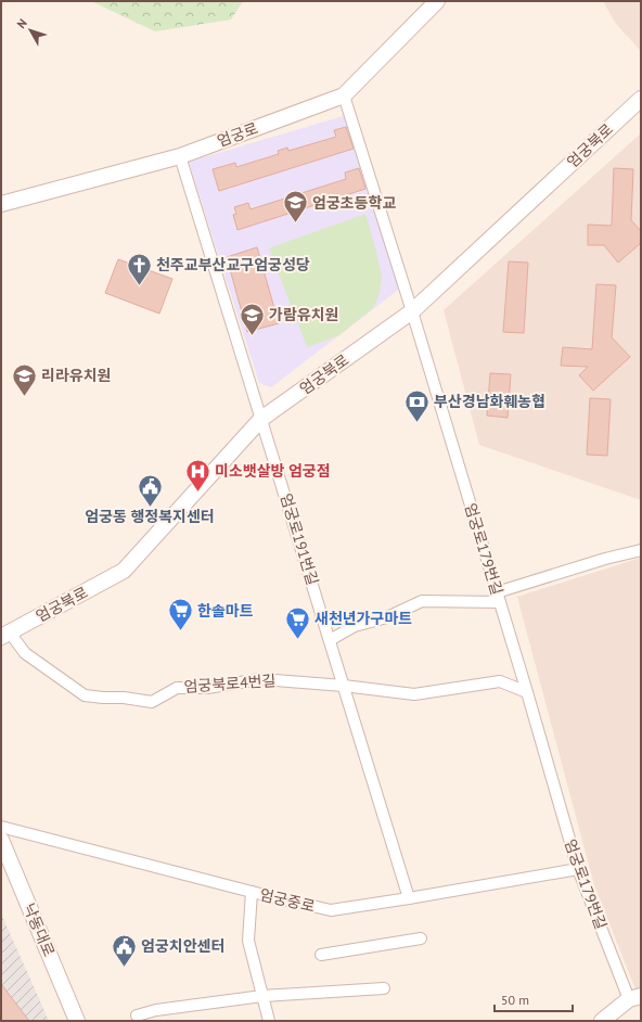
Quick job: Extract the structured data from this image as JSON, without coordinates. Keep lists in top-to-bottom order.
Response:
{
  "streets": {
    "street": [
      "엄궁로",
      "엄궁북로",
      "엄궁로191번길",
      "엄궁로179번길",
      "엄궁북로4번길",
      "엄궁중로",
      "낙동대로"
    ]
  },
  "crossings": [
    ["엄궁로", "엄궁로191번길"],
    ["엄궁로", "엄궁로179번길"],
    ["엄궁북로", "엄궁로191번길"],
    ["엄궁북로", "엄궁로179번길"],
    ["엄궁북로", "엄궁북로4번길"],
    ["엄궁로191번길", "엄궁북로4번길"],
    ["엄궁로191번길", "엄궁중로"],
    ["엄궁로179번길", "엄궁북로4번길"],
    ["엄궁로179번길", "엄궁중로"]
  ],
  "places": {
    "school or university": ["엄궁초등학교", "가람유치원", "리라유치원"],
    "church": ["천주교부산교구엄궁성당"],
    "bank": ["부산경남화훼농협"],
    "hospital": ["미소뱃살방 엄궁점"],
    "public building": ["엄궁동 행정복지센터", "엄궁치안센터"],
    "supermarket": ["한솔마트", "새천년가구마트"]
  },
  "scale_bar": "50 m",
  "north": "top left"
}
